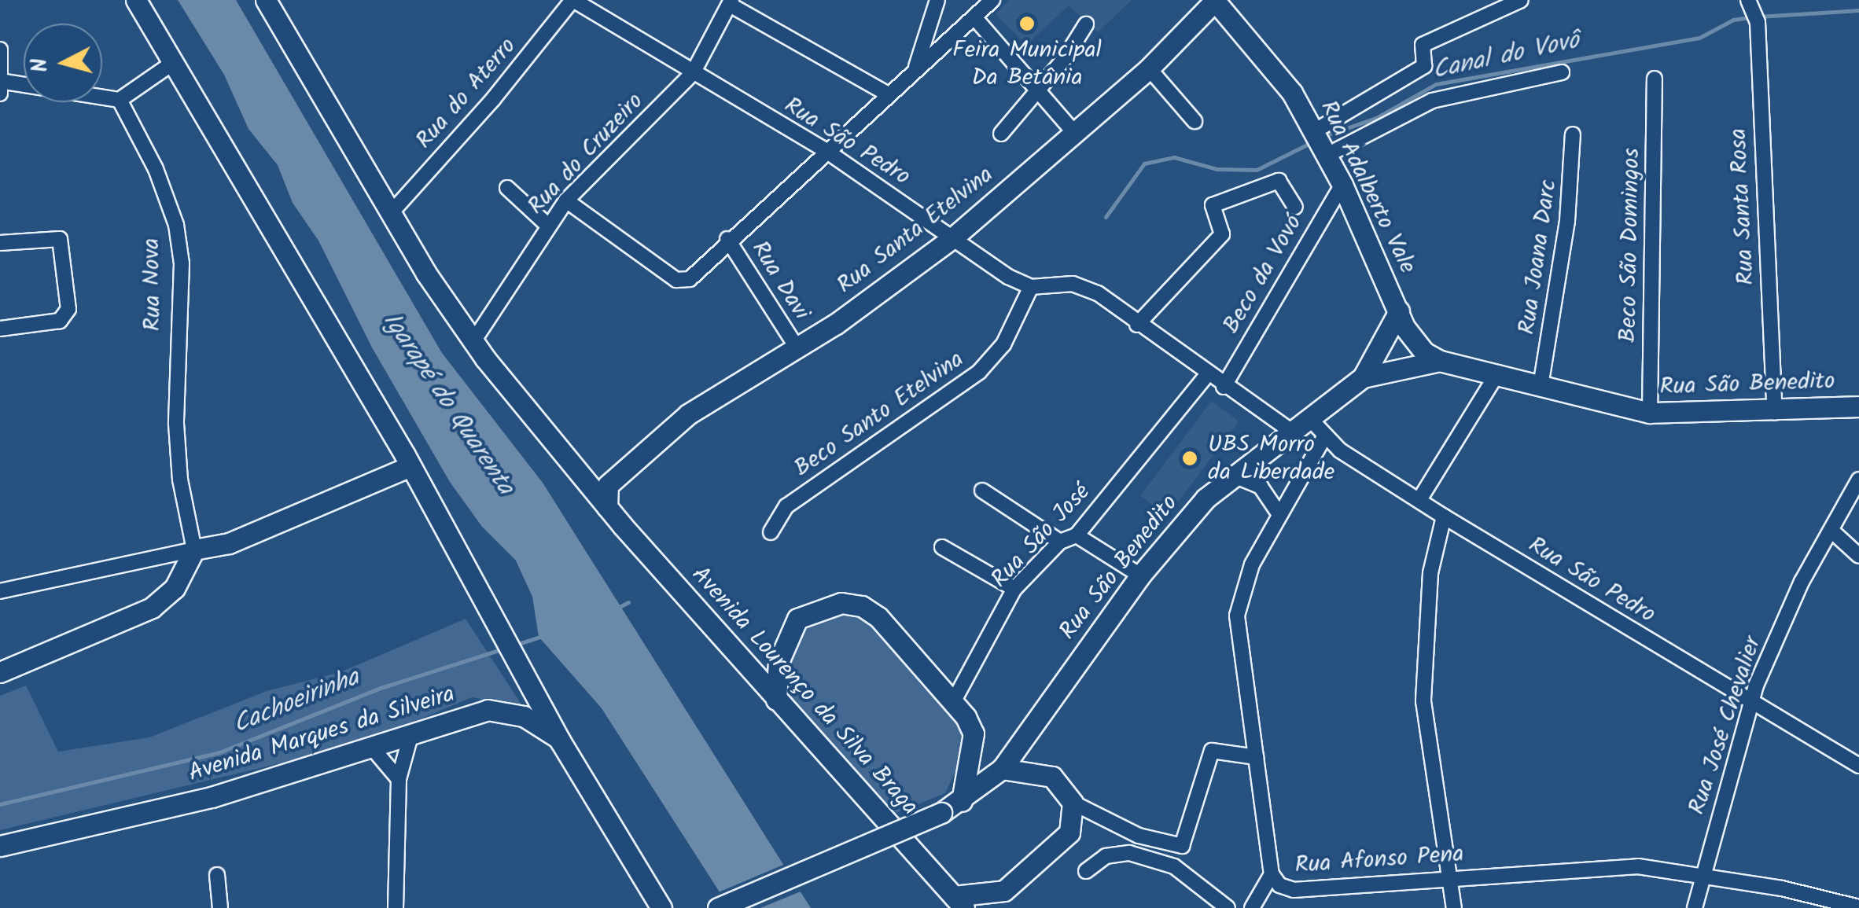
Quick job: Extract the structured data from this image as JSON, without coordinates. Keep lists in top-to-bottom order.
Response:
{
  "streets": {
    "street": [
      "Rua do Aterro",
      "Rua São Pedro",
      "Rua do Cruzeiro",
      "Rua Adalberto Vale",
      "Rua Santa Rosa",
      "Rua Santa Etelvina",
      "Beco São Domingos",
      "Rua Joana Darc",
      "Beco da Vovó",
      "Rua Davi",
      "Rua Nova",
      "Rua São Benedito",
      "Beco Santo Etelvina",
      "Rua São José",
      "Avenida Lourenço da Silva Braga",
      "Rua José Chevalier",
      "Avenida Marques da Silveira",
      "Rua Afonso Pena"
    ]
  },
  "crossings": [
    ["Rua do Aterro", "Rua São Pedro"],
    ["Rua do Aterro", "Avenida Lourenço da Silva Braga"],
    ["Rua São Pedro", "Rua do Cruzeiro"],
    ["Rua São Pedro", "Rua Santa Etelvina"],
    ["Rua São Pedro", "Rua São Benedito"],
    ["Rua São Pedro", "Beco Santo Etelvina"],
    ["Rua São Pedro", "Rua José Chevalier"],
    ["Rua São Pedro", "Rua Afonso Pena"],
    ["Rua do Cruzeiro", "Avenida Lourenço da Silva Braga"],
    ["Rua Adalberto Vale", "Rua Santa Etelvina"],
    ["Rua Adalberto Vale", "Beco da Vovó"],
    ["Rua Adalberto Vale", "Rua São Benedito"],
    ["Rua Santa Rosa", "Rua São Benedito"],
    ["Rua Santa Etelvina", "Rua Davi"],
    ["Rua Santa Etelvina", "Avenida Lourenço da Silva Braga"],
    ["Beco São Domingos", "Rua São Benedito"],
    ["Rua Joana Darc", "Rua São Benedito"],
    ["Rua José Chevalier", "Rua Afonso Pena"]
  ],
  "water": ["Canal do Vovô", "Igarapé do Quarenta", "Cachoeirinha"],
  "places": ["Feira Municipal Da Betânia", "UBS Morro da Liberdade"],
  "north": "left"
}
